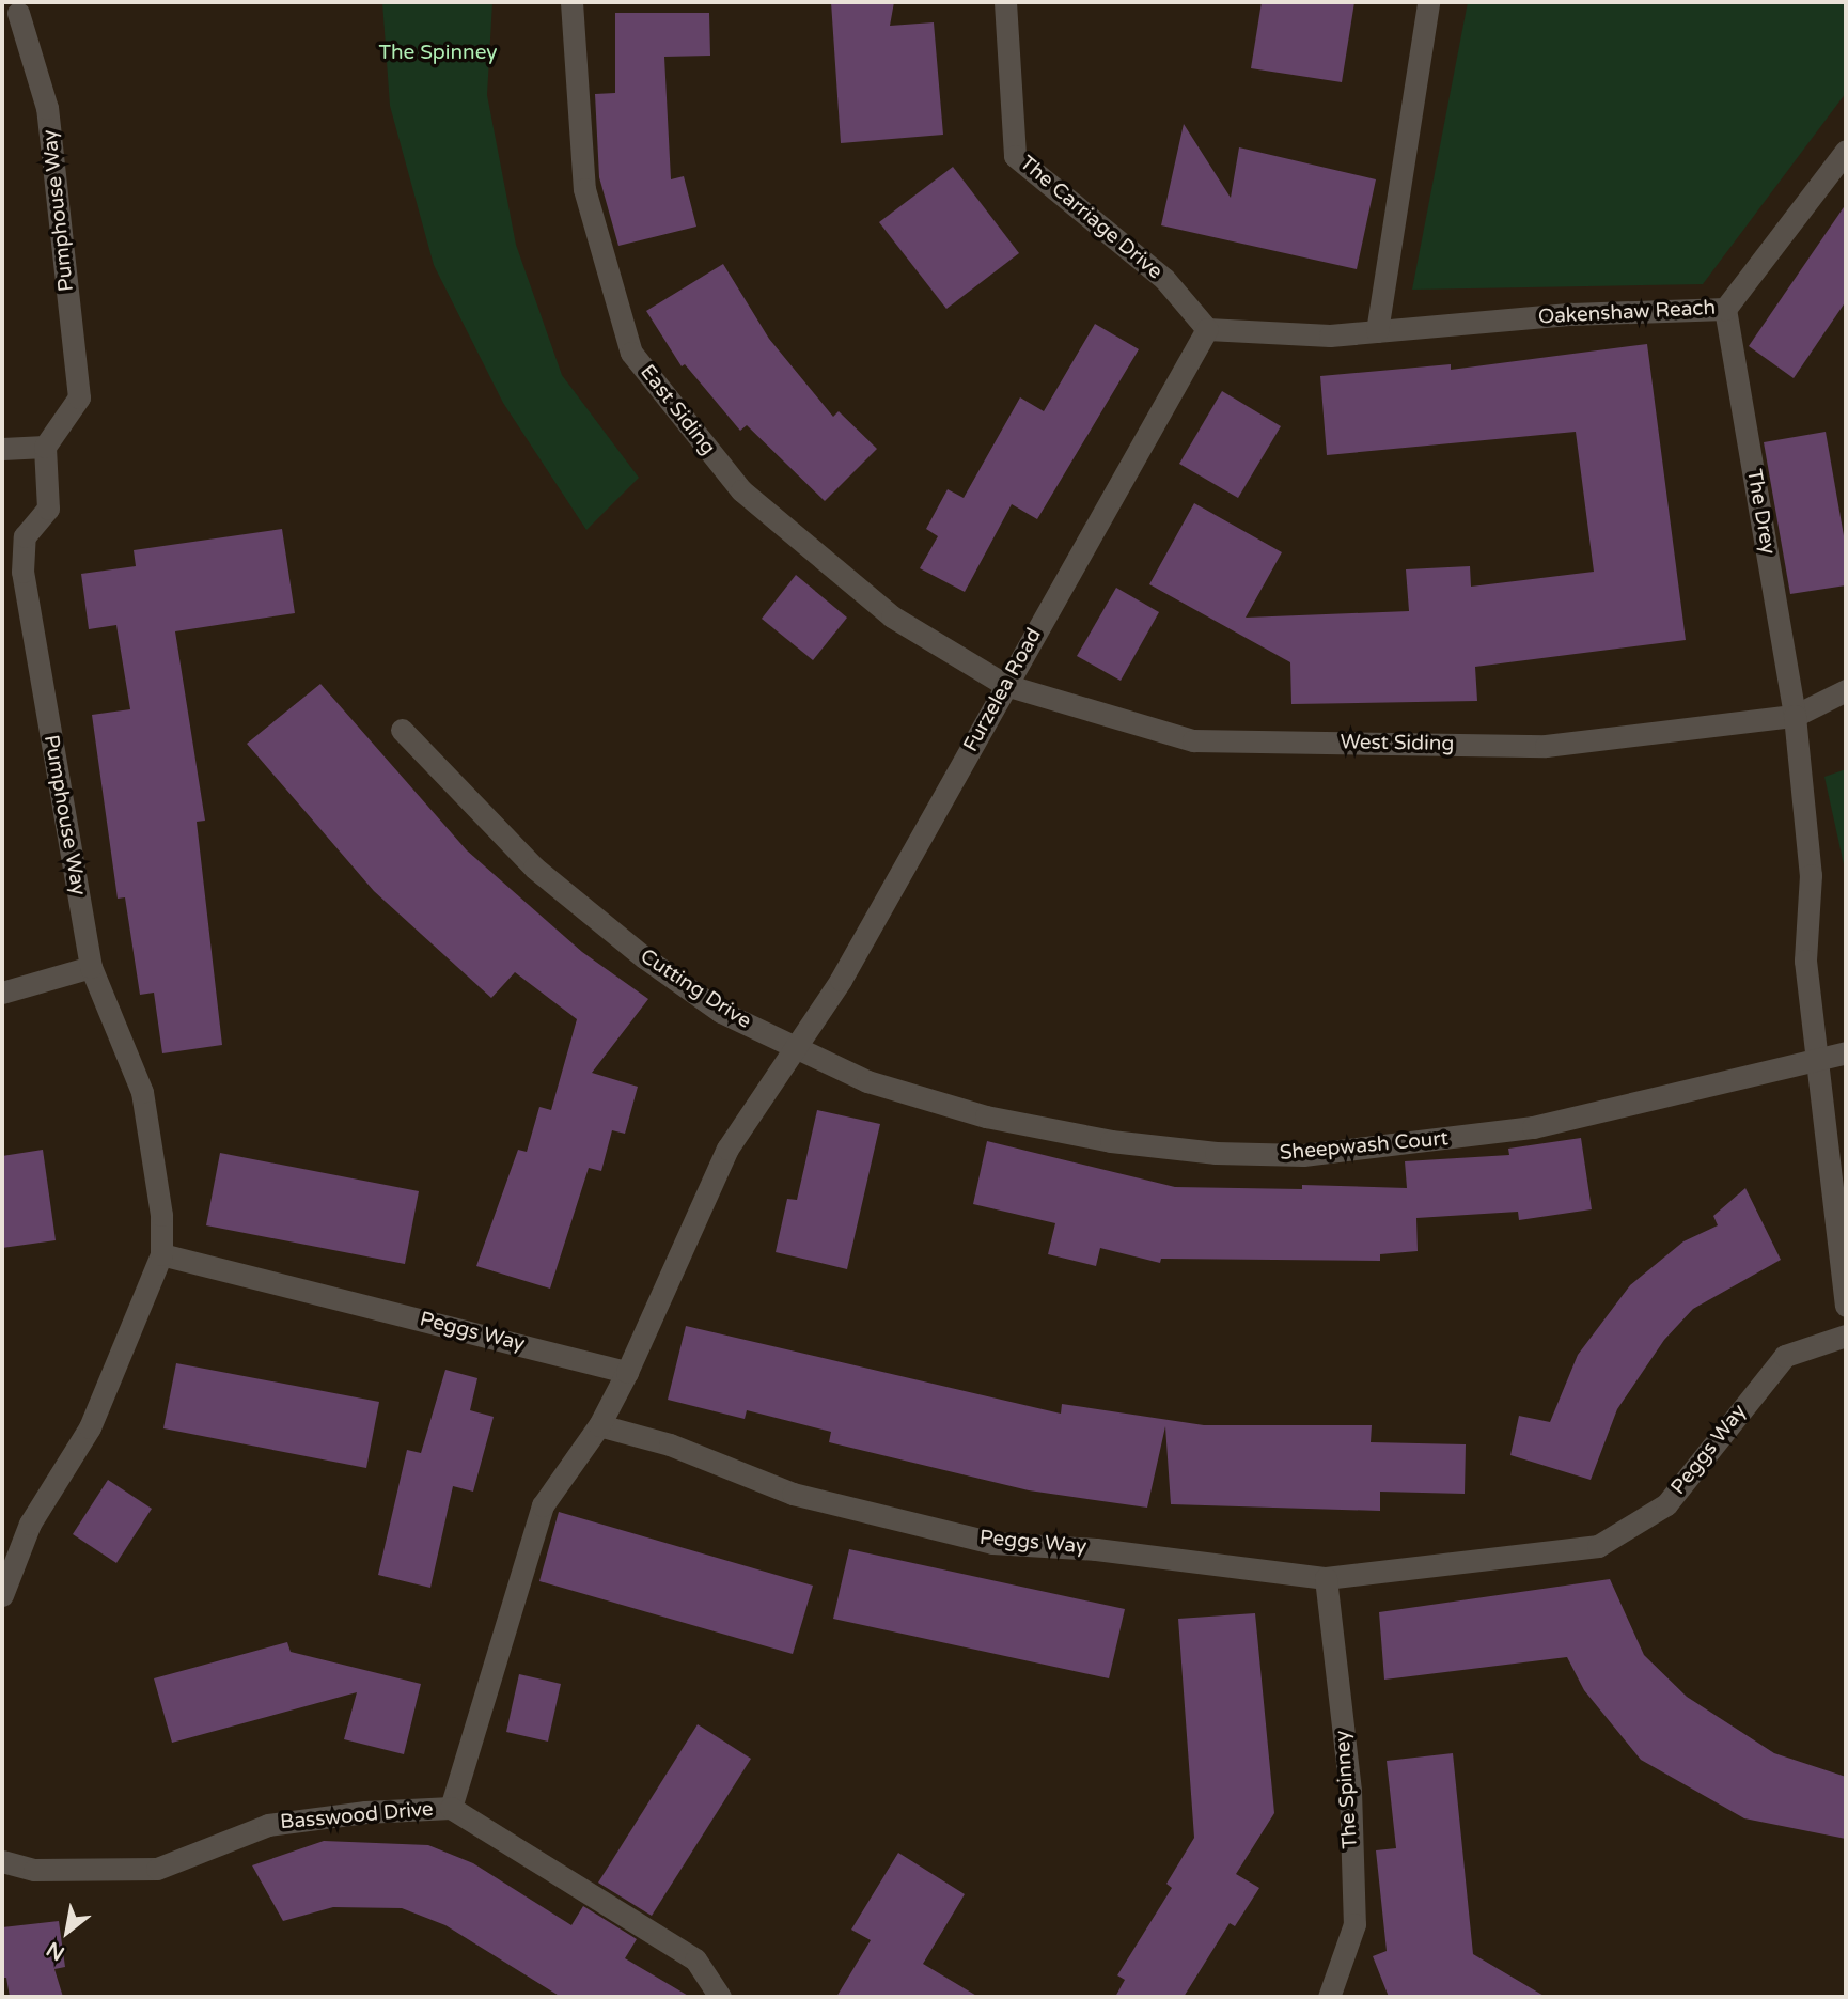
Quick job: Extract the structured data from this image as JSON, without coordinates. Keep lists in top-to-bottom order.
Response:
{
  "streets": {
    "street": [
      "Pumphouse Way",
      "The Carriage Drive",
      "Oakenshaw Reach",
      "East Siding",
      "The Drey",
      "Furzelea Road",
      "West Siding",
      "Cutting Drive",
      "Sheepwash Court",
      "Peggs Way",
      "The Spinney",
      "Basswood Drive"
    ]
  },
  "crossings": [
    ["Pumphouse Way", "Peggs Way"],
    ["The Carriage Drive", "Oakenshaw Reach"],
    ["The Carriage Drive", "Furzelea Road"],
    ["Oakenshaw Reach", "The Drey"],
    ["Oakenshaw Reach", "Furzelea Road"],
    ["East Siding", "Furzelea Road"],
    ["East Siding", "West Siding"],
    ["The Drey", "West Siding"],
    ["The Drey", "Sheepwash Court"],
    ["Furzelea Road", "West Siding"],
    ["Furzelea Road", "Cutting Drive"],
    ["Furzelea Road", "Sheepwash Court"],
    ["Cutting Drive", "Sheepwash Court"],
    ["Peggs Way", "The Spinney"],
    ["Peggs Way", "Basswood Drive"]
  ],
  "parks": ["The Spinney"],
  "north": "bottom left"
}
